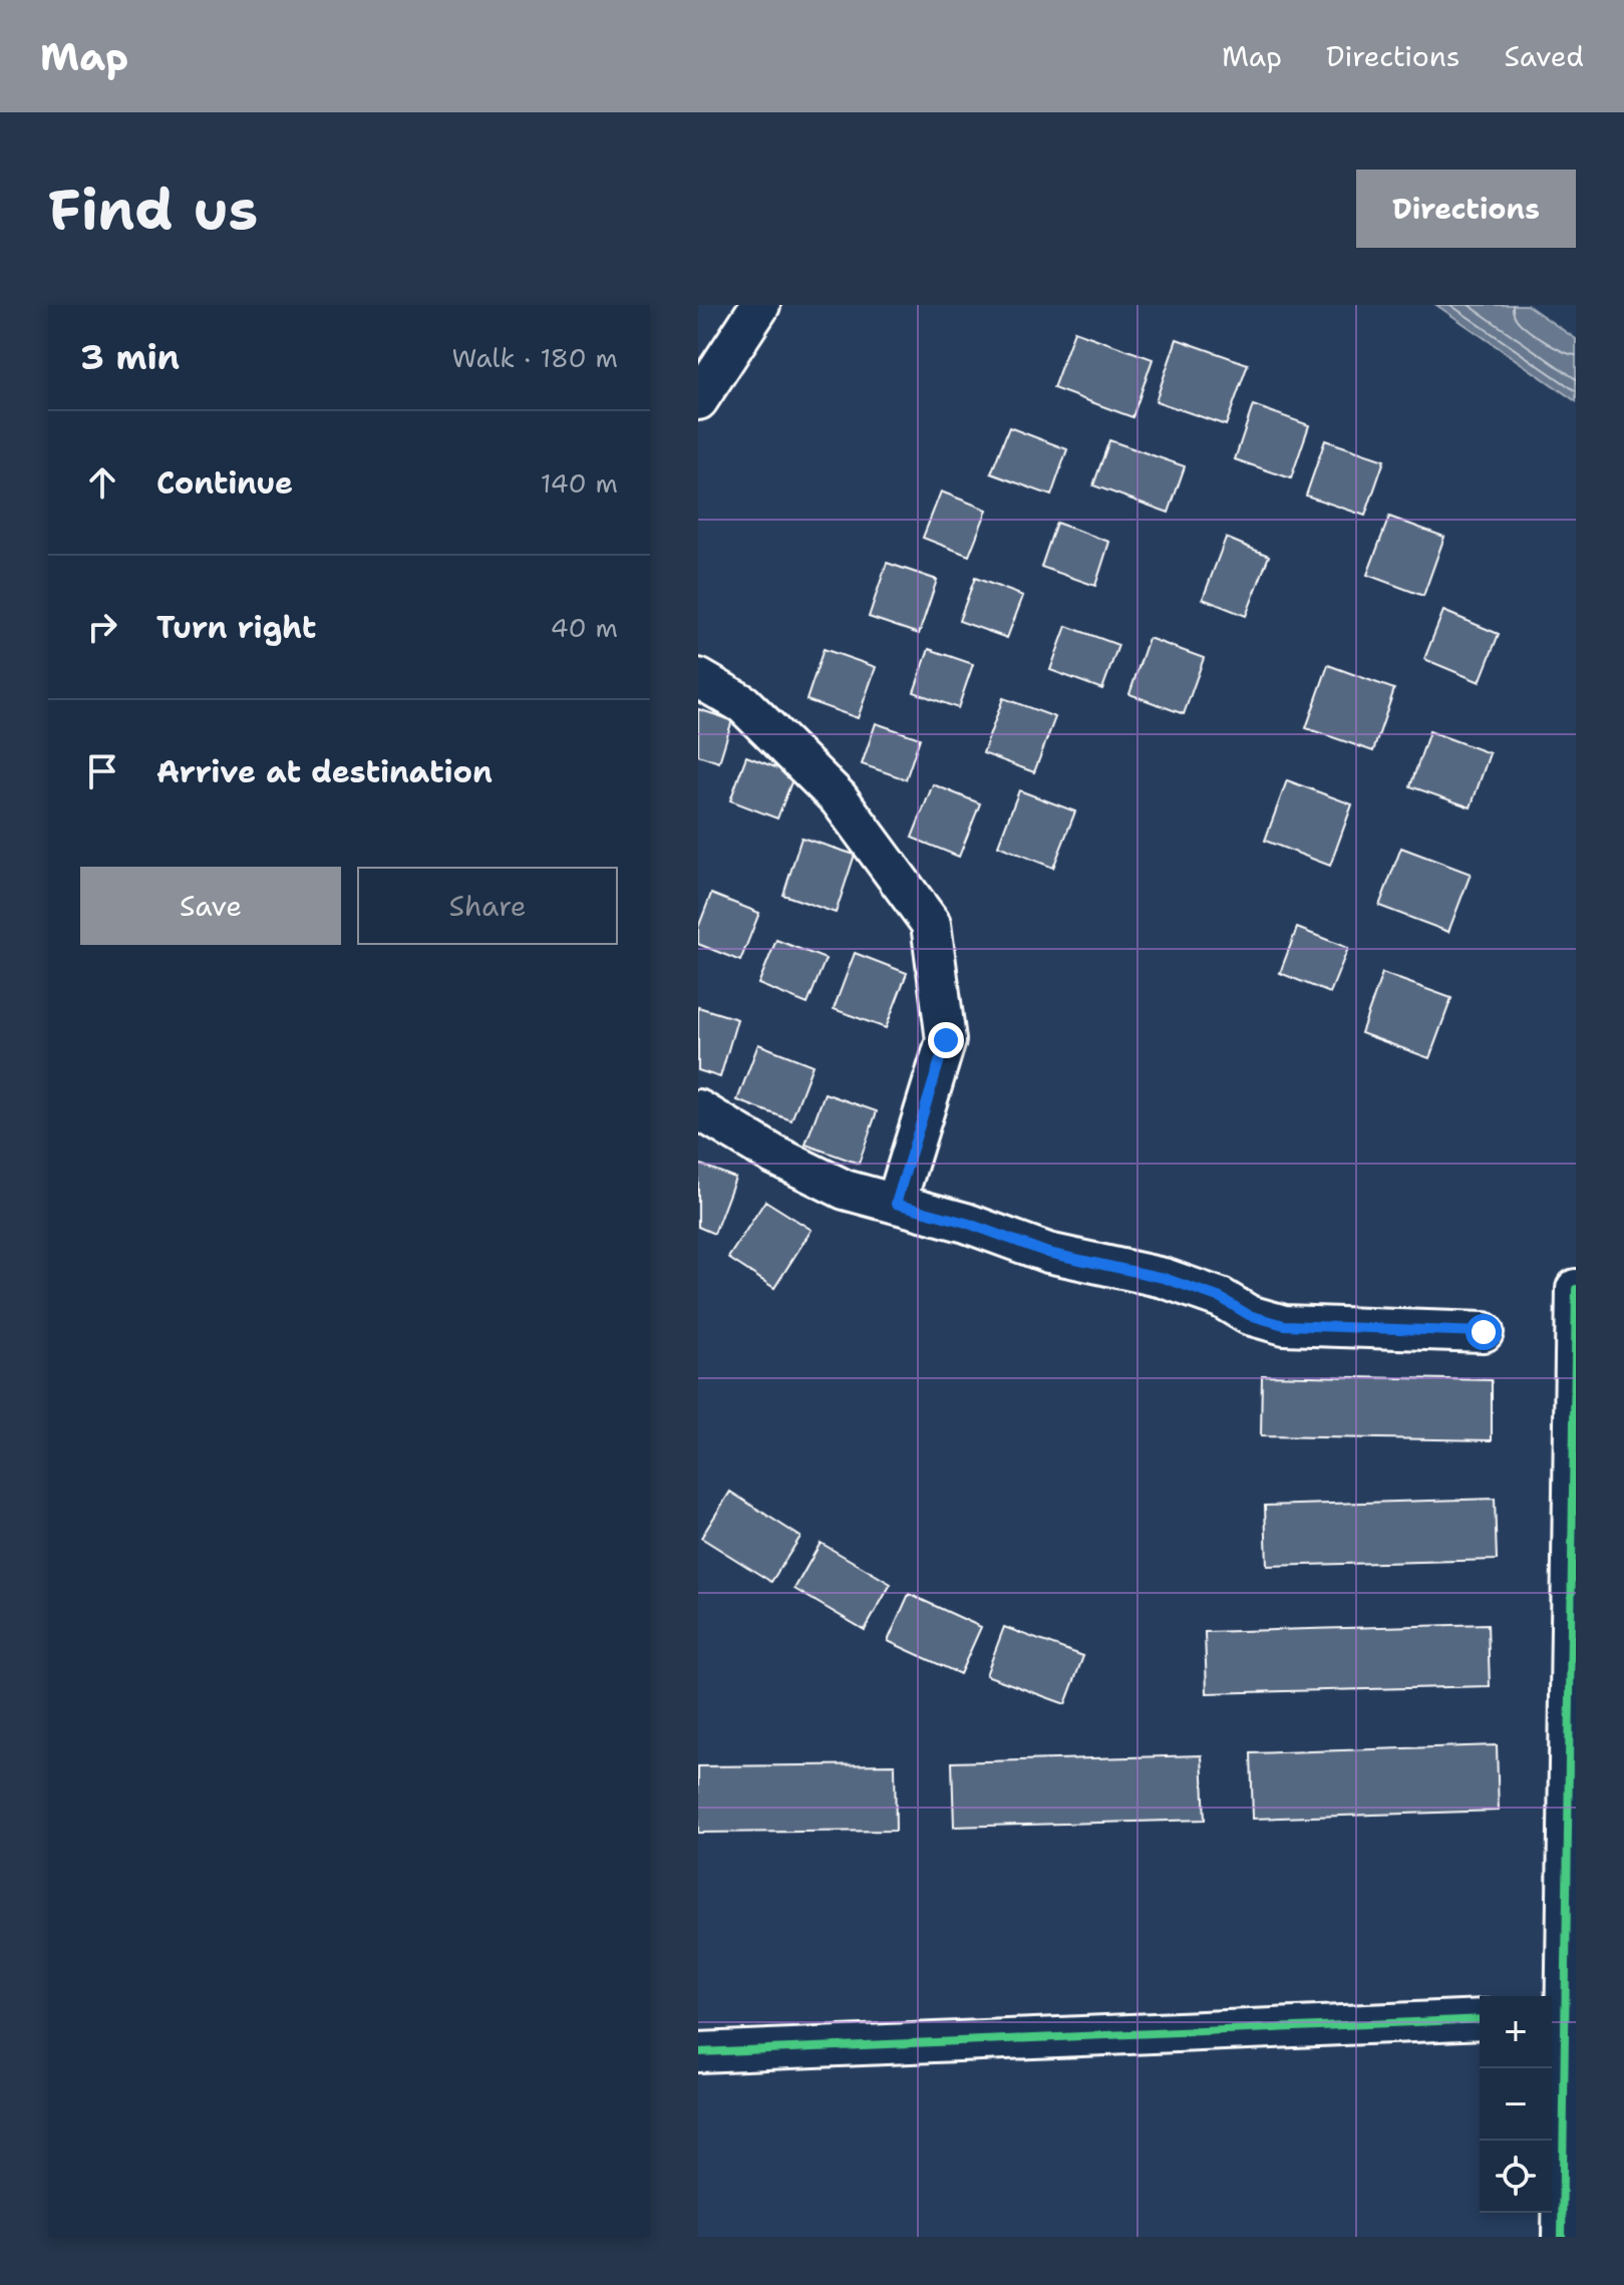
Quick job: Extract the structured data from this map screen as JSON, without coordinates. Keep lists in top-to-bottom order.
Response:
{
  "page": {
    "header": "Map",
    "nav": ["Map", "Directions", "Saved"],
    "buttons": [
      "Directions",
      ["Save", "Share"]
    ],
    "title": "Find us",
    "heading": ["3 min", "Walk · 180 m"],
    "list": [
      ["Continue", "140 m"],
      ["Turn right", "40 m"],
      "Arrive at destination"
    ],
    "map_buttons": ["+", "−"]
  }
}
